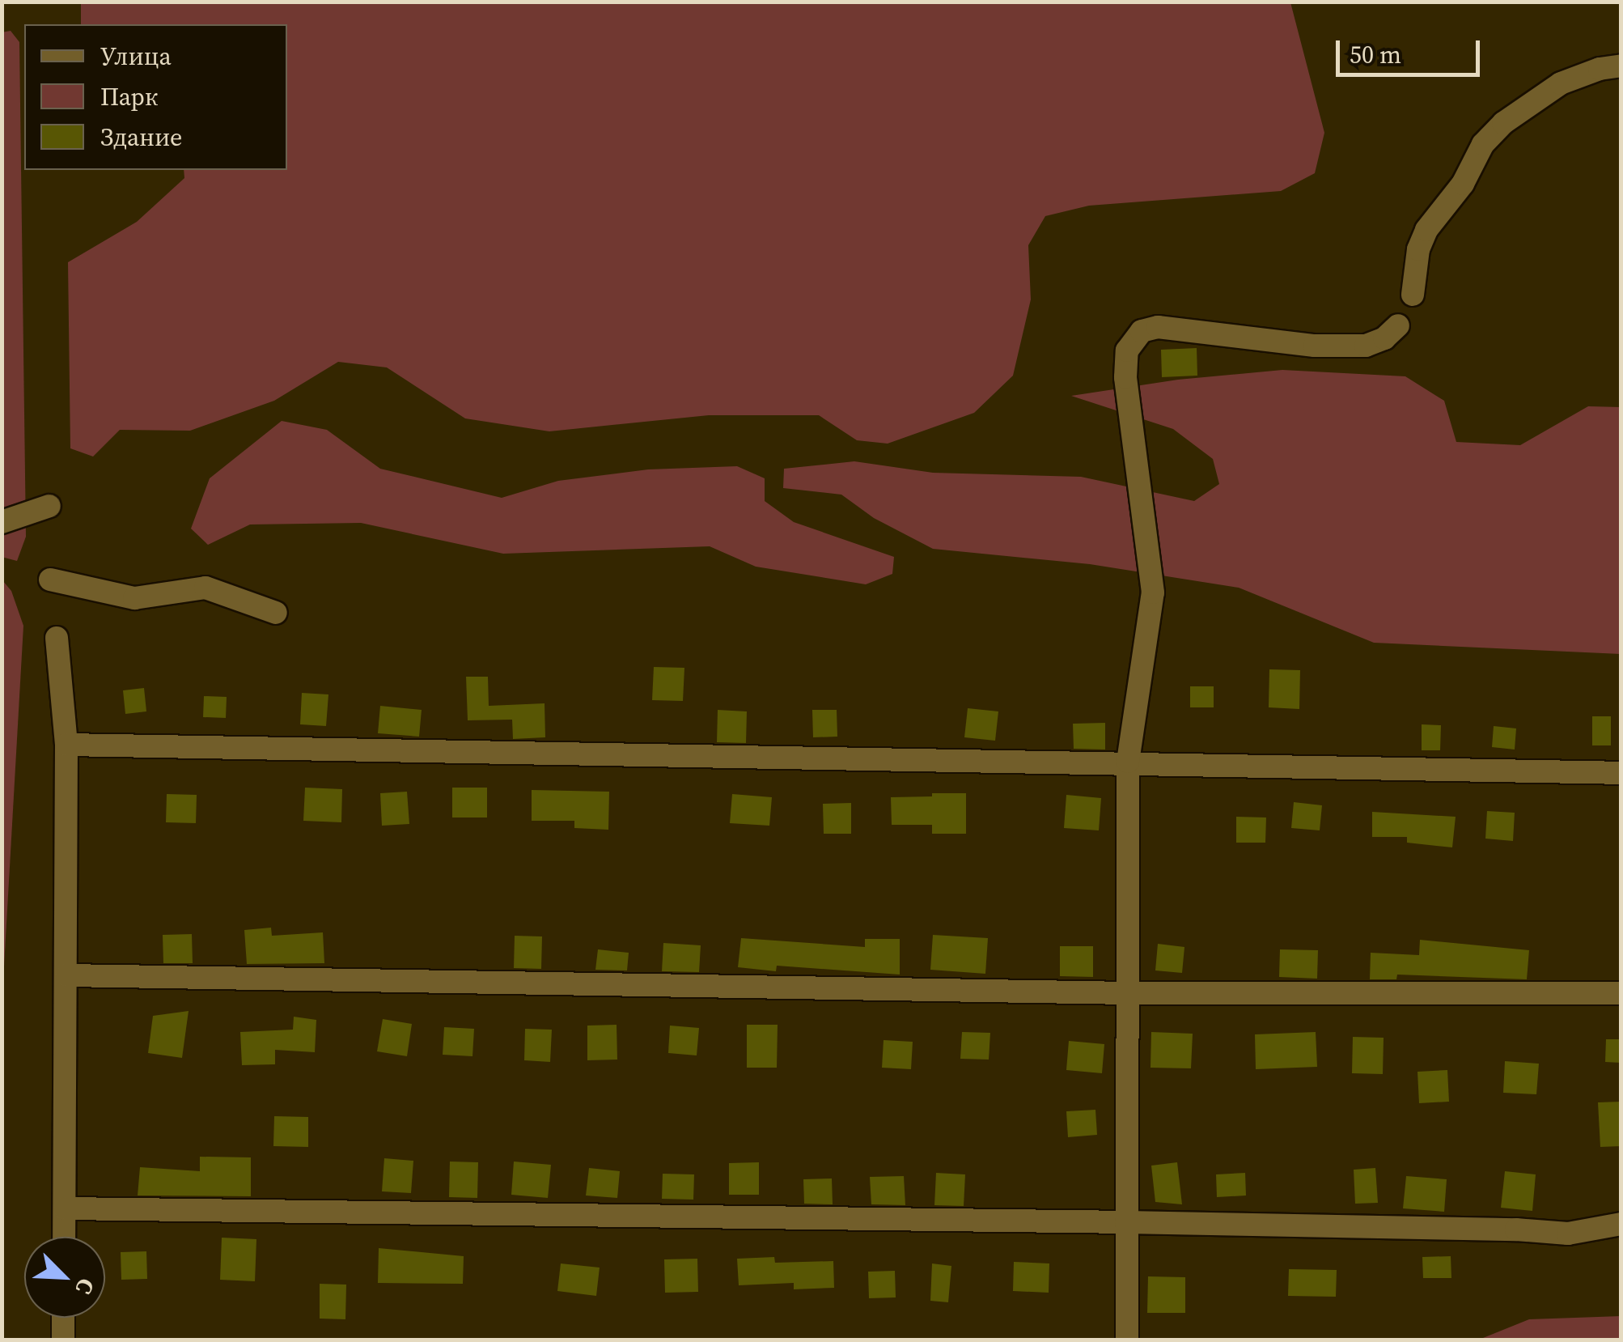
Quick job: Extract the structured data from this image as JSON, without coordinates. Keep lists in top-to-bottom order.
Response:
{
  "legend": ["Улица", "Парк", "Здание"],
  "scale_bar": "50 m",
  "north": "bottom right"
}
